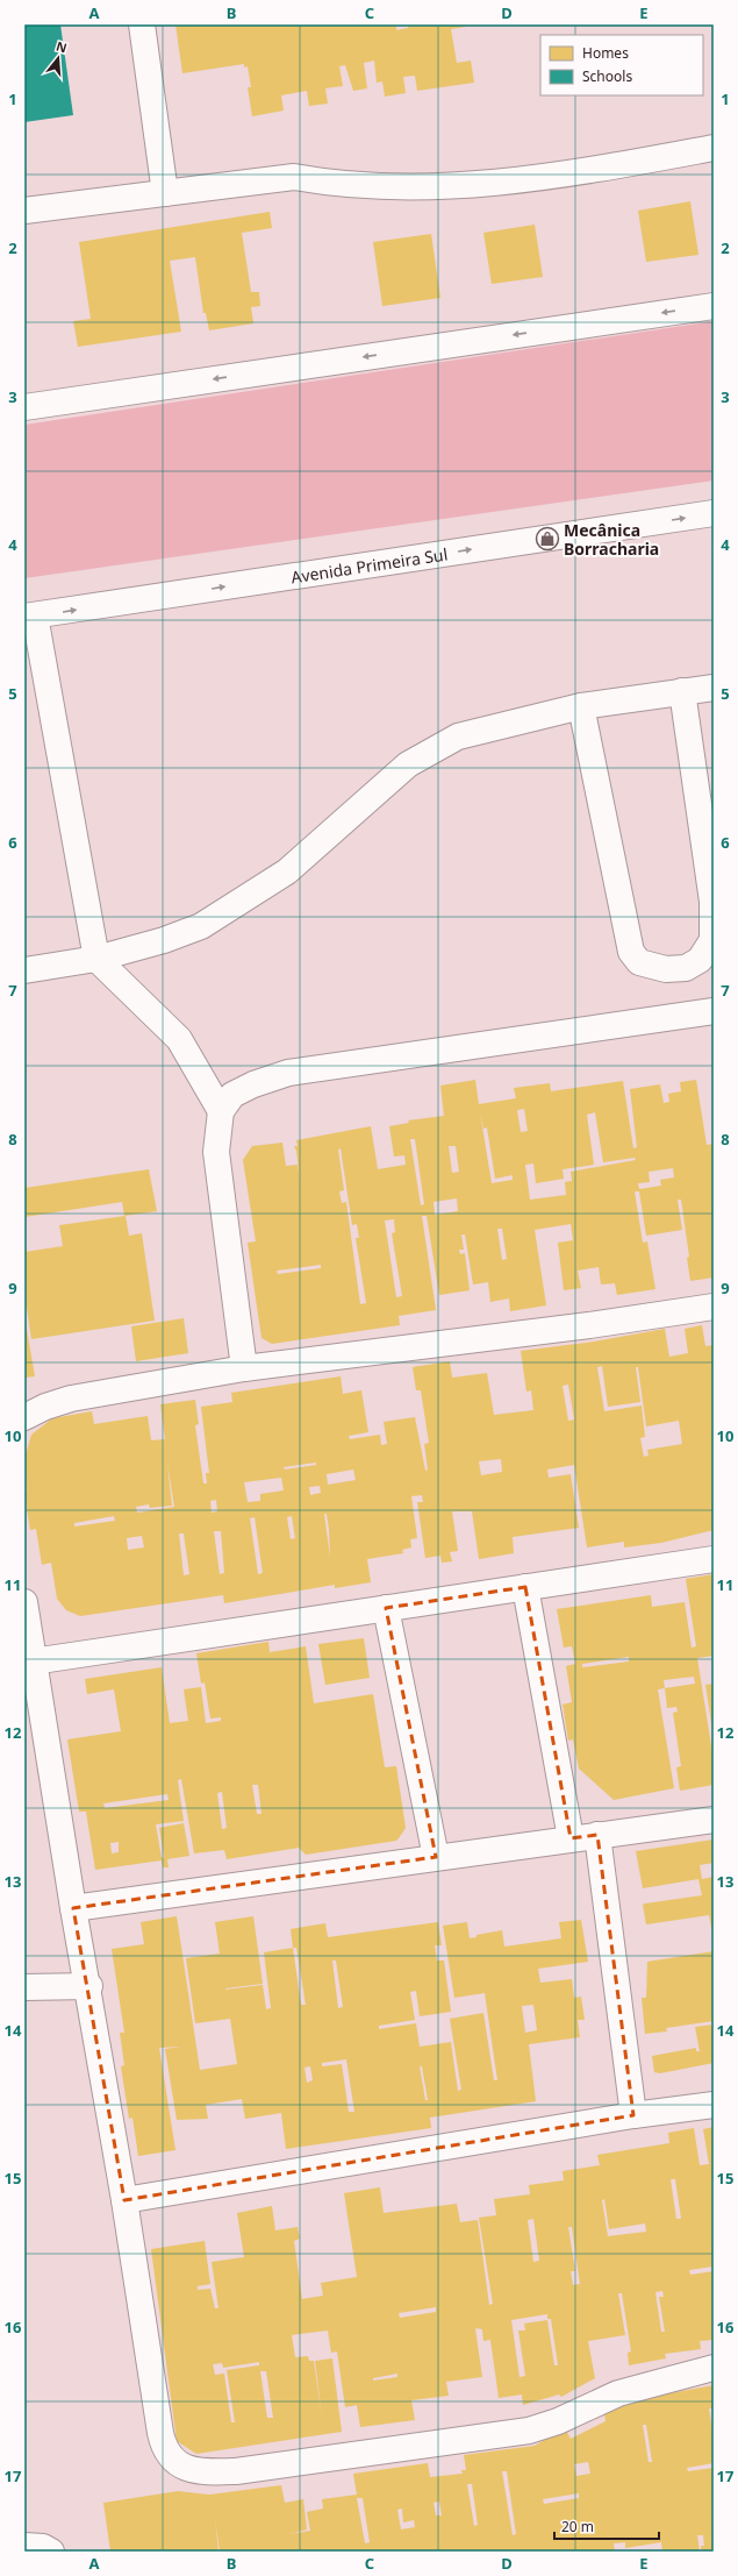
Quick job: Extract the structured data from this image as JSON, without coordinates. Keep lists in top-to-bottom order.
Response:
{
  "streets": {
    "street": ["Avenida Primeira Sul"]
  },
  "places": {
    "shop": ["Mecânica Borracharia"]
  },
  "legend": ["Homes", "Schools"],
  "scale_bar": "20 m",
  "north": "top",
  "grid": {
    "columns": [
      "A",
      "B",
      "C",
      "D",
      "E"
    ],
    "rows": [
      "1",
      "2",
      "3",
      "4",
      "5",
      "6",
      "7",
      "8",
      "9",
      "10",
      "11",
      "12",
      "13",
      "14",
      "15",
      "16",
      "17"
    ]
  }
}
